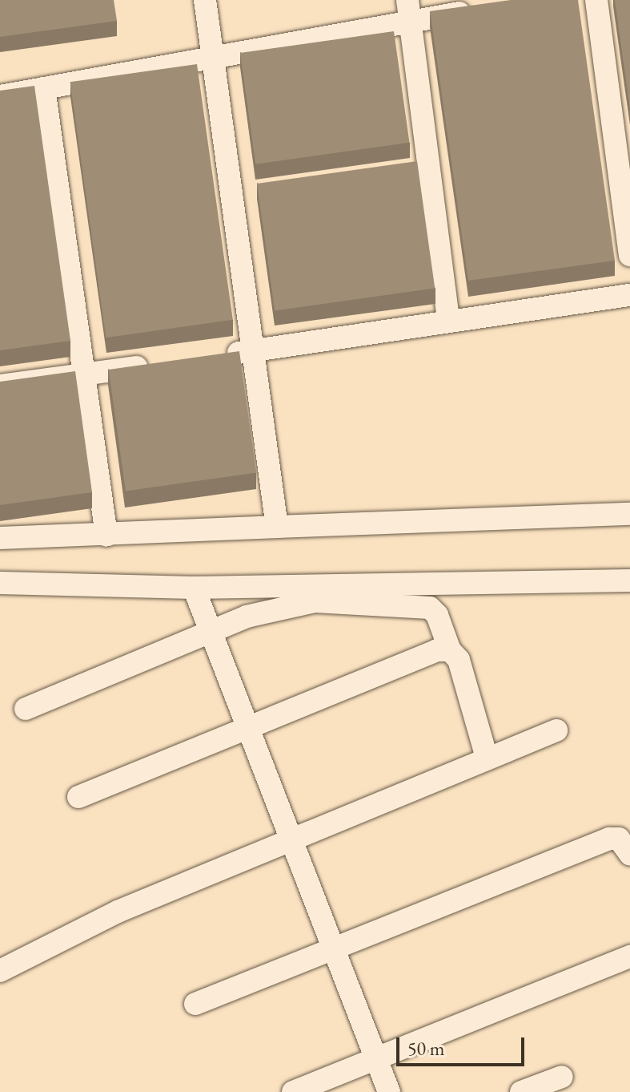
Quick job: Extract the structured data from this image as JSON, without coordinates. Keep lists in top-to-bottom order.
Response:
{
  "scale_bar": "50 m"
}
